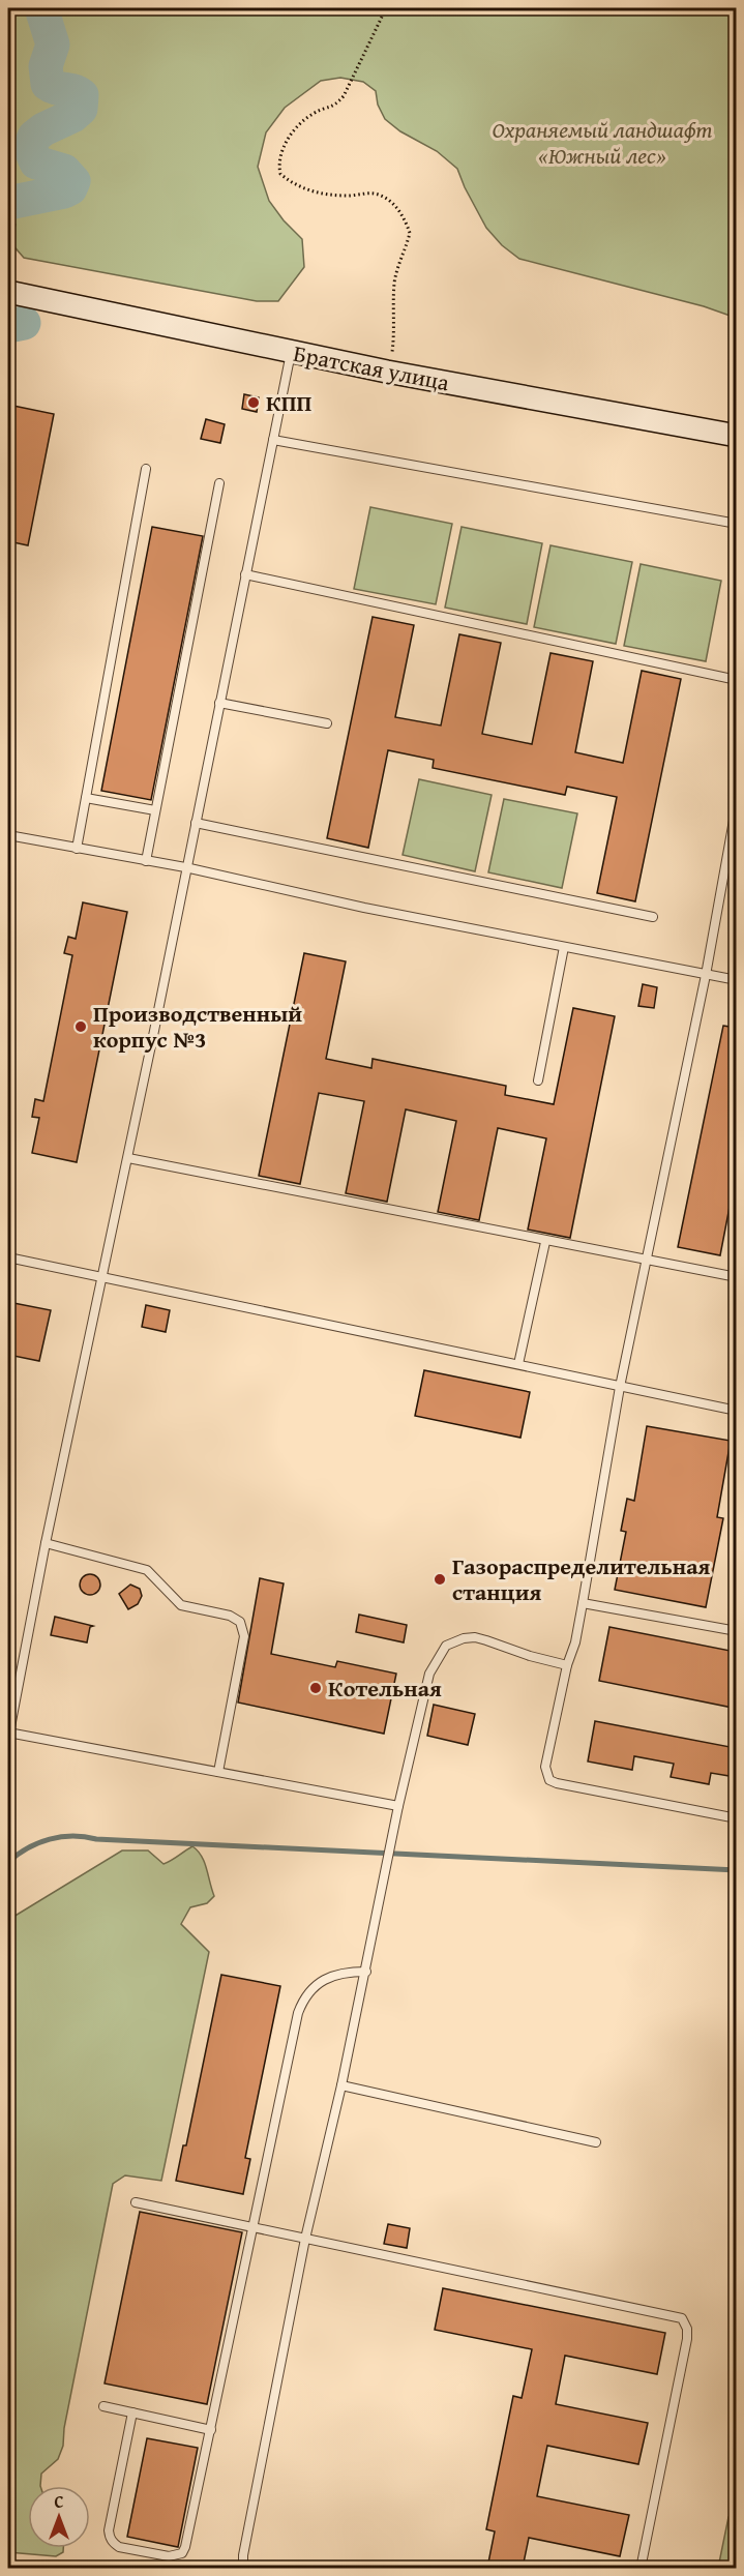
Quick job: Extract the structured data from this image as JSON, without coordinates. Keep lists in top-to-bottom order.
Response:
{
  "streets": {
    "main road": ["Братская улица"]
  },
  "parks": ["Охраняемый ландшафт «Южный лес»"],
  "places": [
    "КПП",
    "Производственный корпус №3",
    "Газораспределительная станция",
    "Котельная"
  ],
  "north": "top"
}
